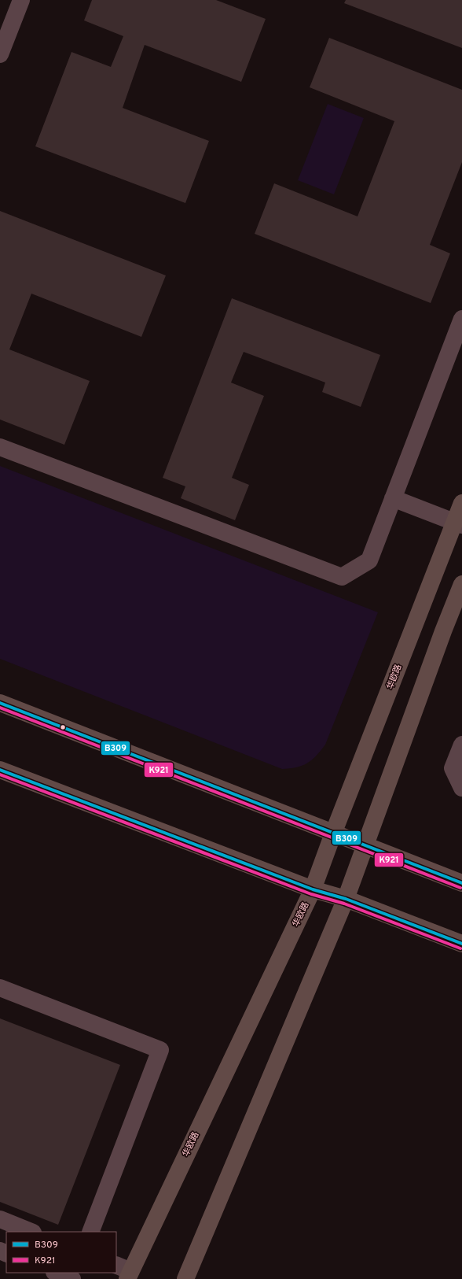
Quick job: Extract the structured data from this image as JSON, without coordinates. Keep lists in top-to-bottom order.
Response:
{
  "streets": {
    "main road": ["华欧路"]
  },
  "lines": ["transit line B309", "transit line K921"],
  "legend": ["B309", "K921"]
}
